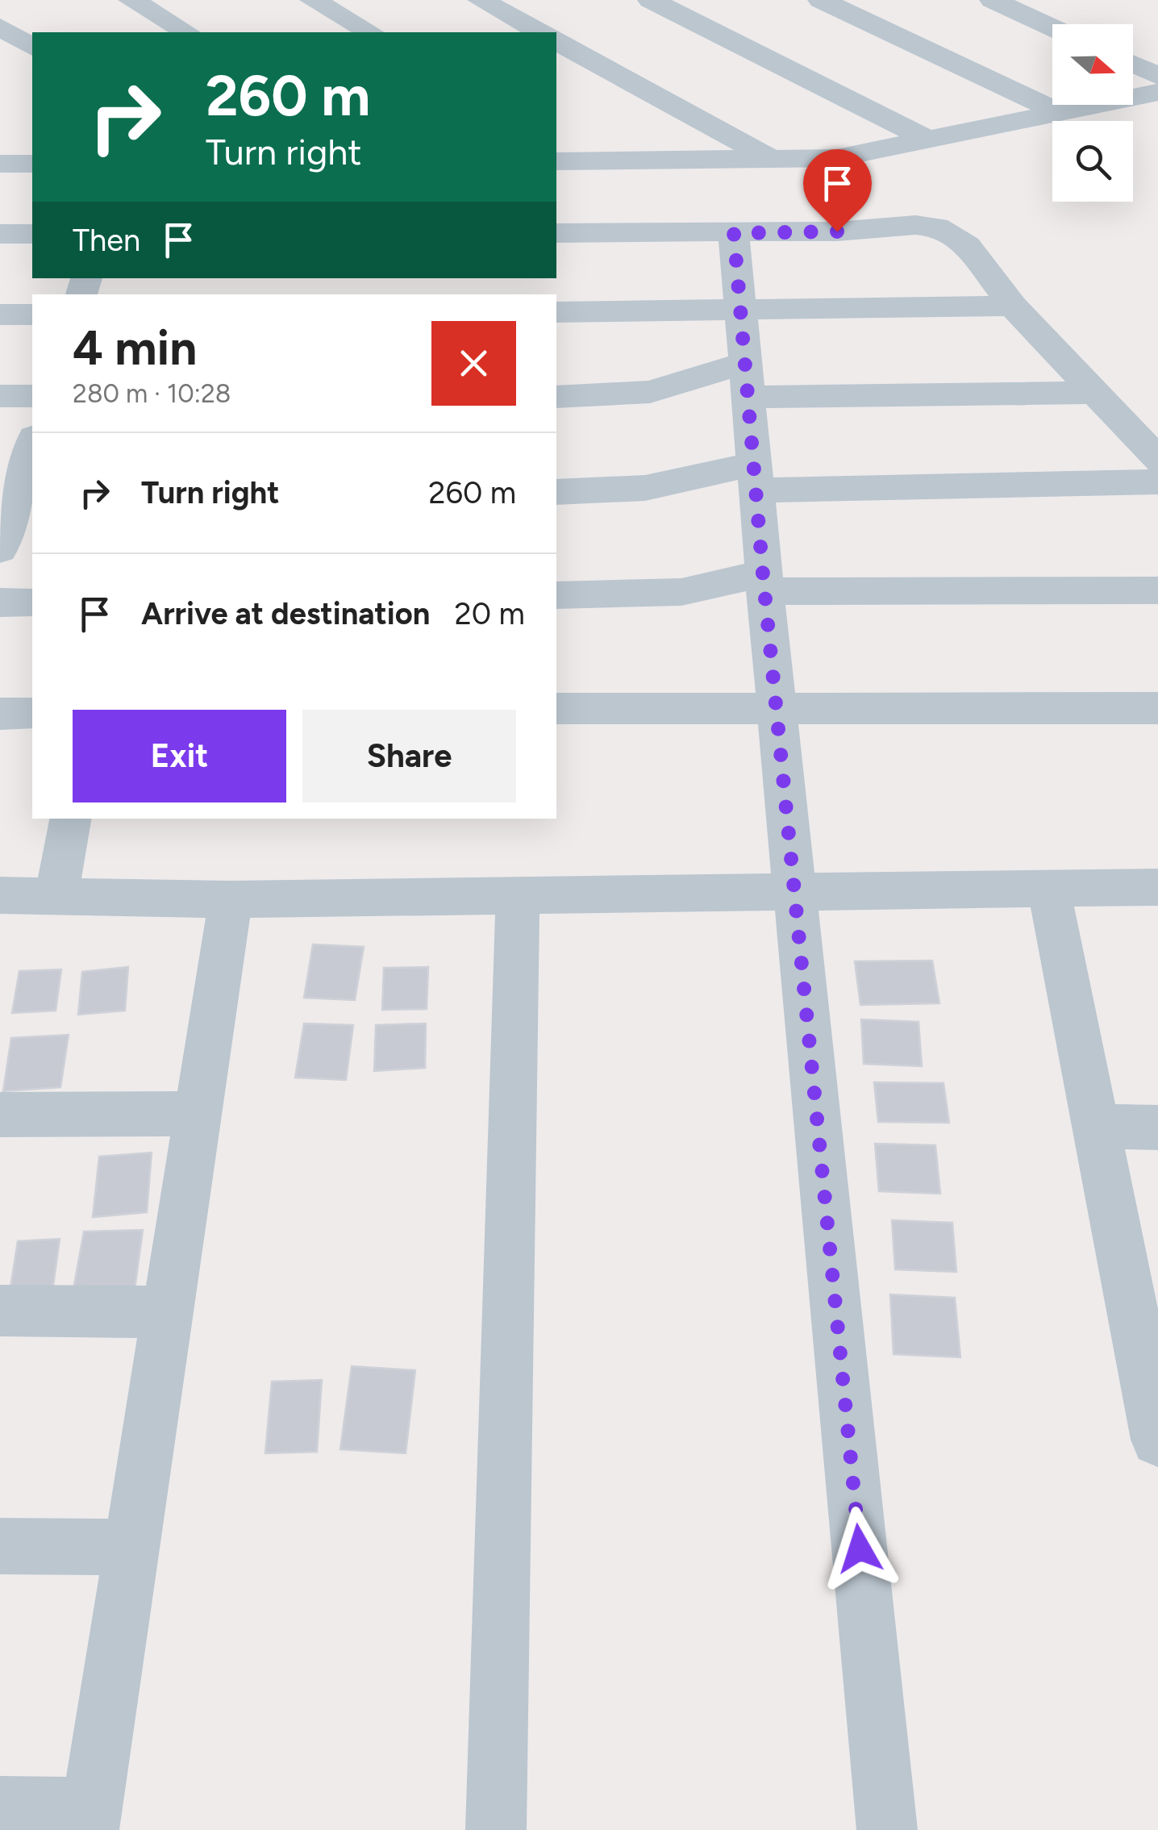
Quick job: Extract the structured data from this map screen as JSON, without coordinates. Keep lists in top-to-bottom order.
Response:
{
  "north": "right",
  "page": {
    "turn": ["260 m", "Turn right"],
    "then": "Then",
    "heading": ["4 min", "280 m · 10:28"],
    "list": [
      {
        "name": "Turn right",
        "value": "260 m"
      },
      {
        "name": "Arrive at destination",
        "value": "20 m"
      }
    ],
    "buttons": ["Exit", "Share"]
  }
}
